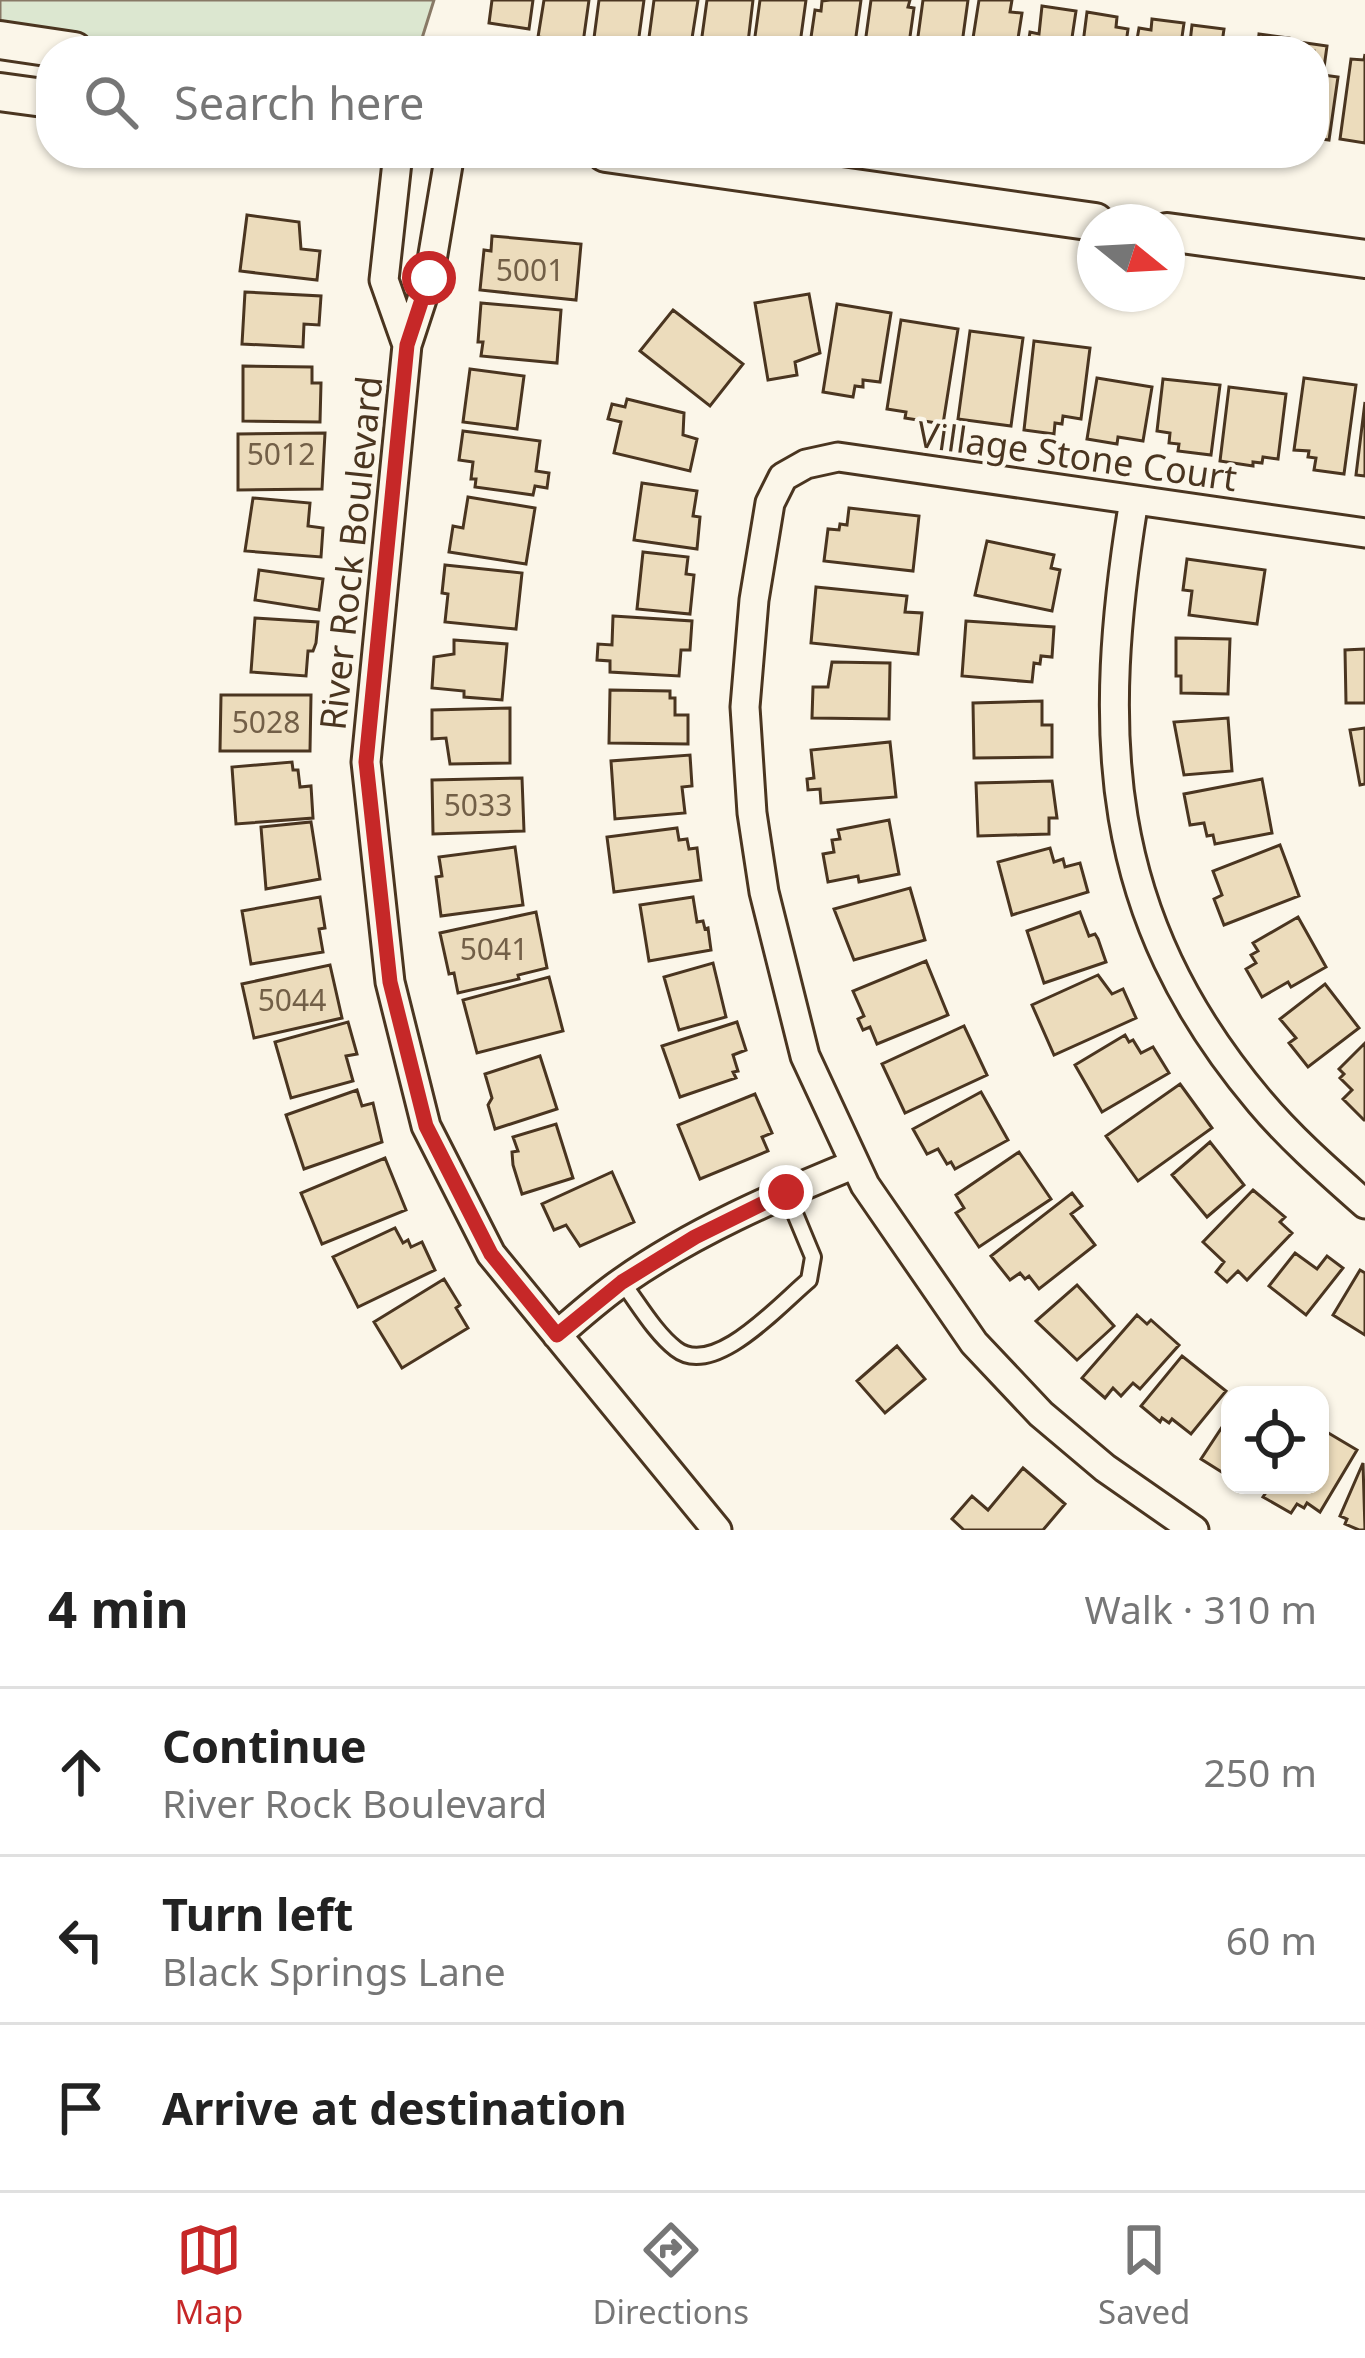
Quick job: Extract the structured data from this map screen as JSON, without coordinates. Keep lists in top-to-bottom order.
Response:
{
  "streets": {
    "street": ["Village Stone Court", "River Rock Boulevard"]
  },
  "house_numbers": [
    "5001",
    "5012",
    "5028",
    "5033",
    "5041",
    "5044"
  ],
  "north": "right",
  "page": {
    "search": "Search here",
    "heading": ["4 min", "Walk · 310 m"],
    "list": [
      ["Continue", "River Rock Boulevard", "250 m"],
      ["Turn left", "Black Springs Lane", "60 m"],
      "Arrive at destination"
    ],
    "nav": ["Map", "Directions", "Saved"]
  }
}
